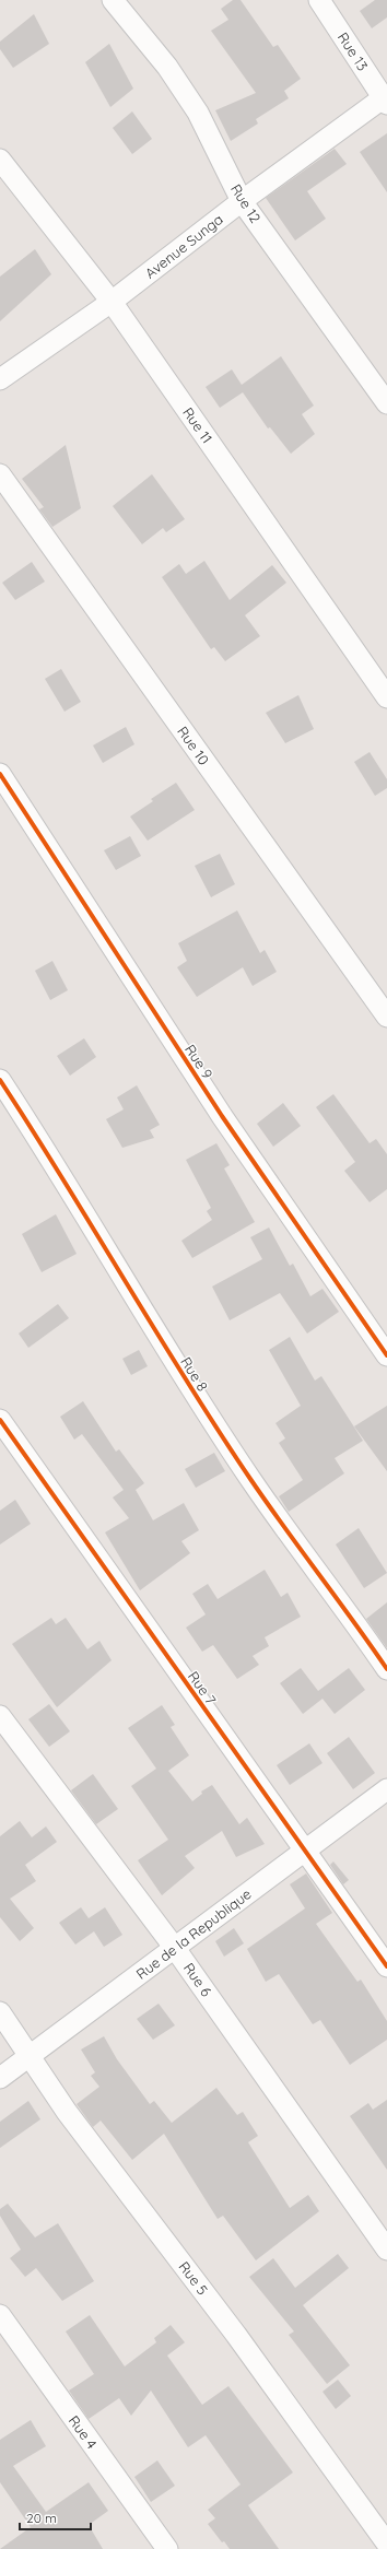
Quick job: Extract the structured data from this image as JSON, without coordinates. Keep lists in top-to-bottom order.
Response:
{
  "streets": {
    "street": [
      "Rue 13",
      "Rue 12",
      "Avenue Sunga",
      "Rue 11",
      "Rue 10",
      "Rue 9",
      "Rue 8",
      "Rue 7",
      "Rue de la Republique",
      "Rue 6",
      "Rue 5",
      "Rue 4"
    ]
  },
  "crossings": [
    ["Rue 13", "Avenue Sunga"],
    ["Rue 12", "Avenue Sunga"],
    ["Avenue Sunga", "Rue 11"],
    ["Rue 7", "Rue de la Republique"],
    ["Rue de la Republique", "Rue 6"],
    ["Rue de la Republique", "Rue 5"]
  ],
  "scale_bar": "20 m"
}
